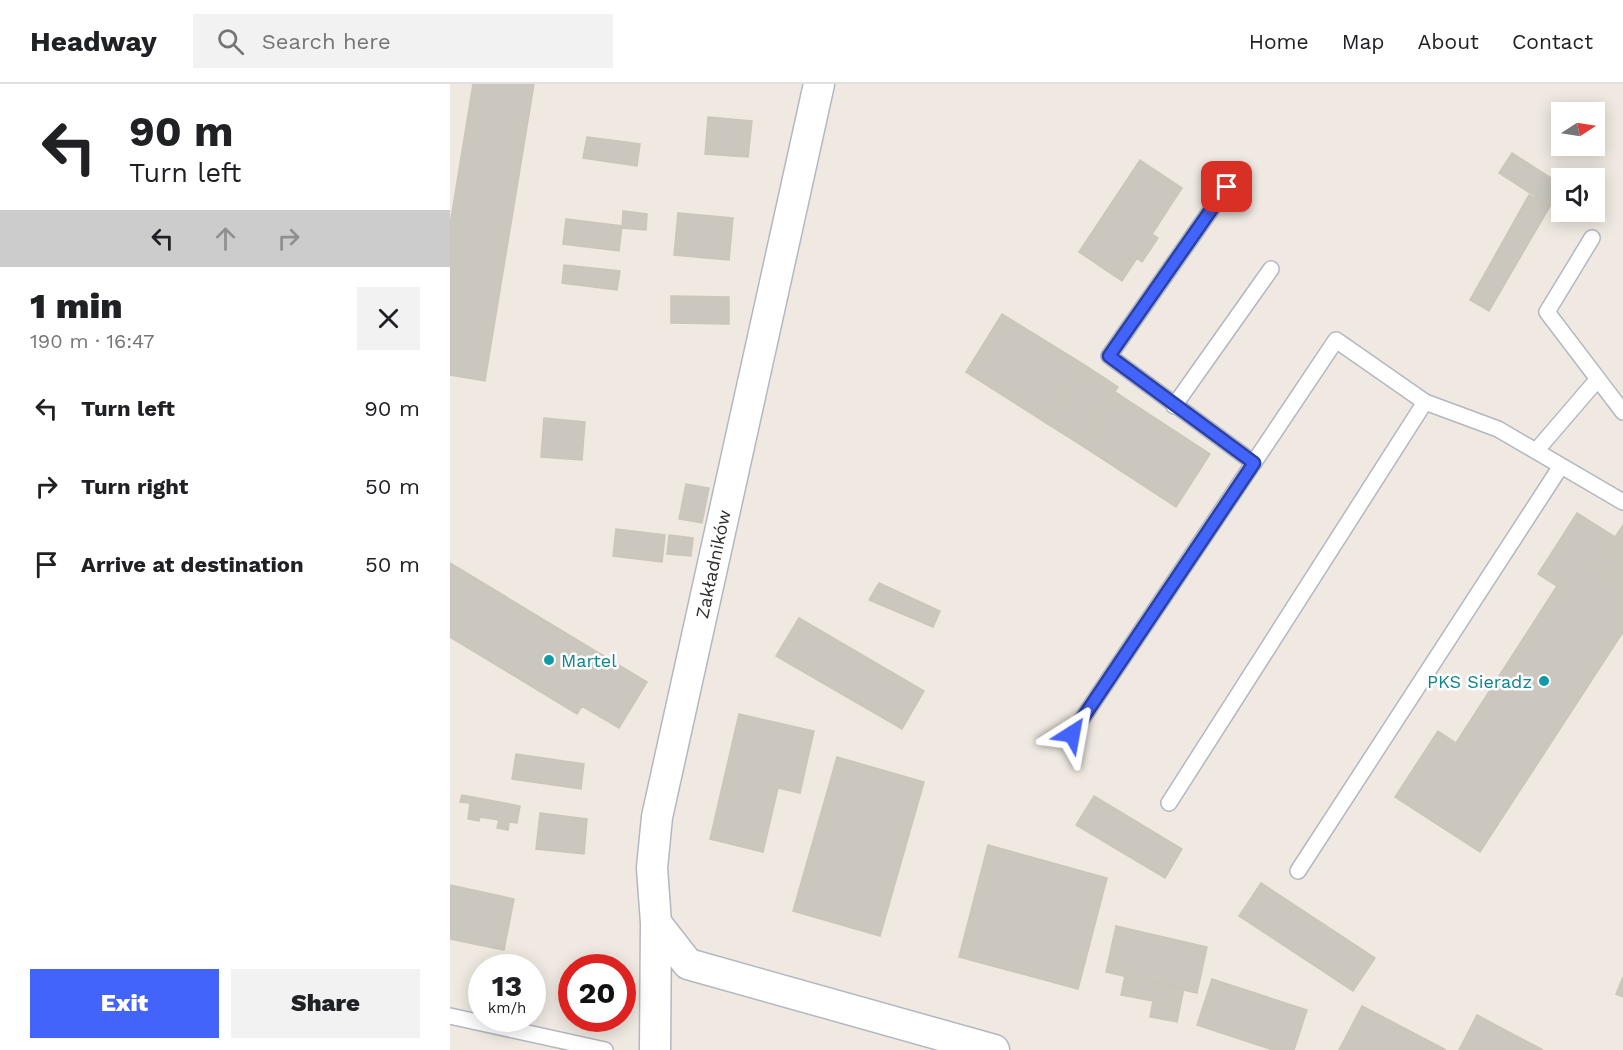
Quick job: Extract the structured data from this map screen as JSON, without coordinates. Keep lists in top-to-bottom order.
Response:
{
  "streets": {
    "street": ["Zakładników"]
  },
  "places": ["Martel", "PKS Sieradz"],
  "north": "right",
  "page": {
    "header": "Headway",
    "search": "Search here",
    "nav": [
      "Home",
      "Map",
      "About",
      "Contact"
    ],
    "turn": ["90 m", "Turn left"],
    "heading": ["1 min", "190 m · 16:47"],
    "list": [
      {
        "name": "Turn left",
        "value": "90 m"
      },
      {
        "name": "Turn right",
        "value": "50 m"
      },
      {
        "name": "Arrive at destination",
        "value": "50 m"
      }
    ],
    "speed": "13 km/h",
    "limit": "20",
    "buttons": ["Exit", "Share"]
  }
}
